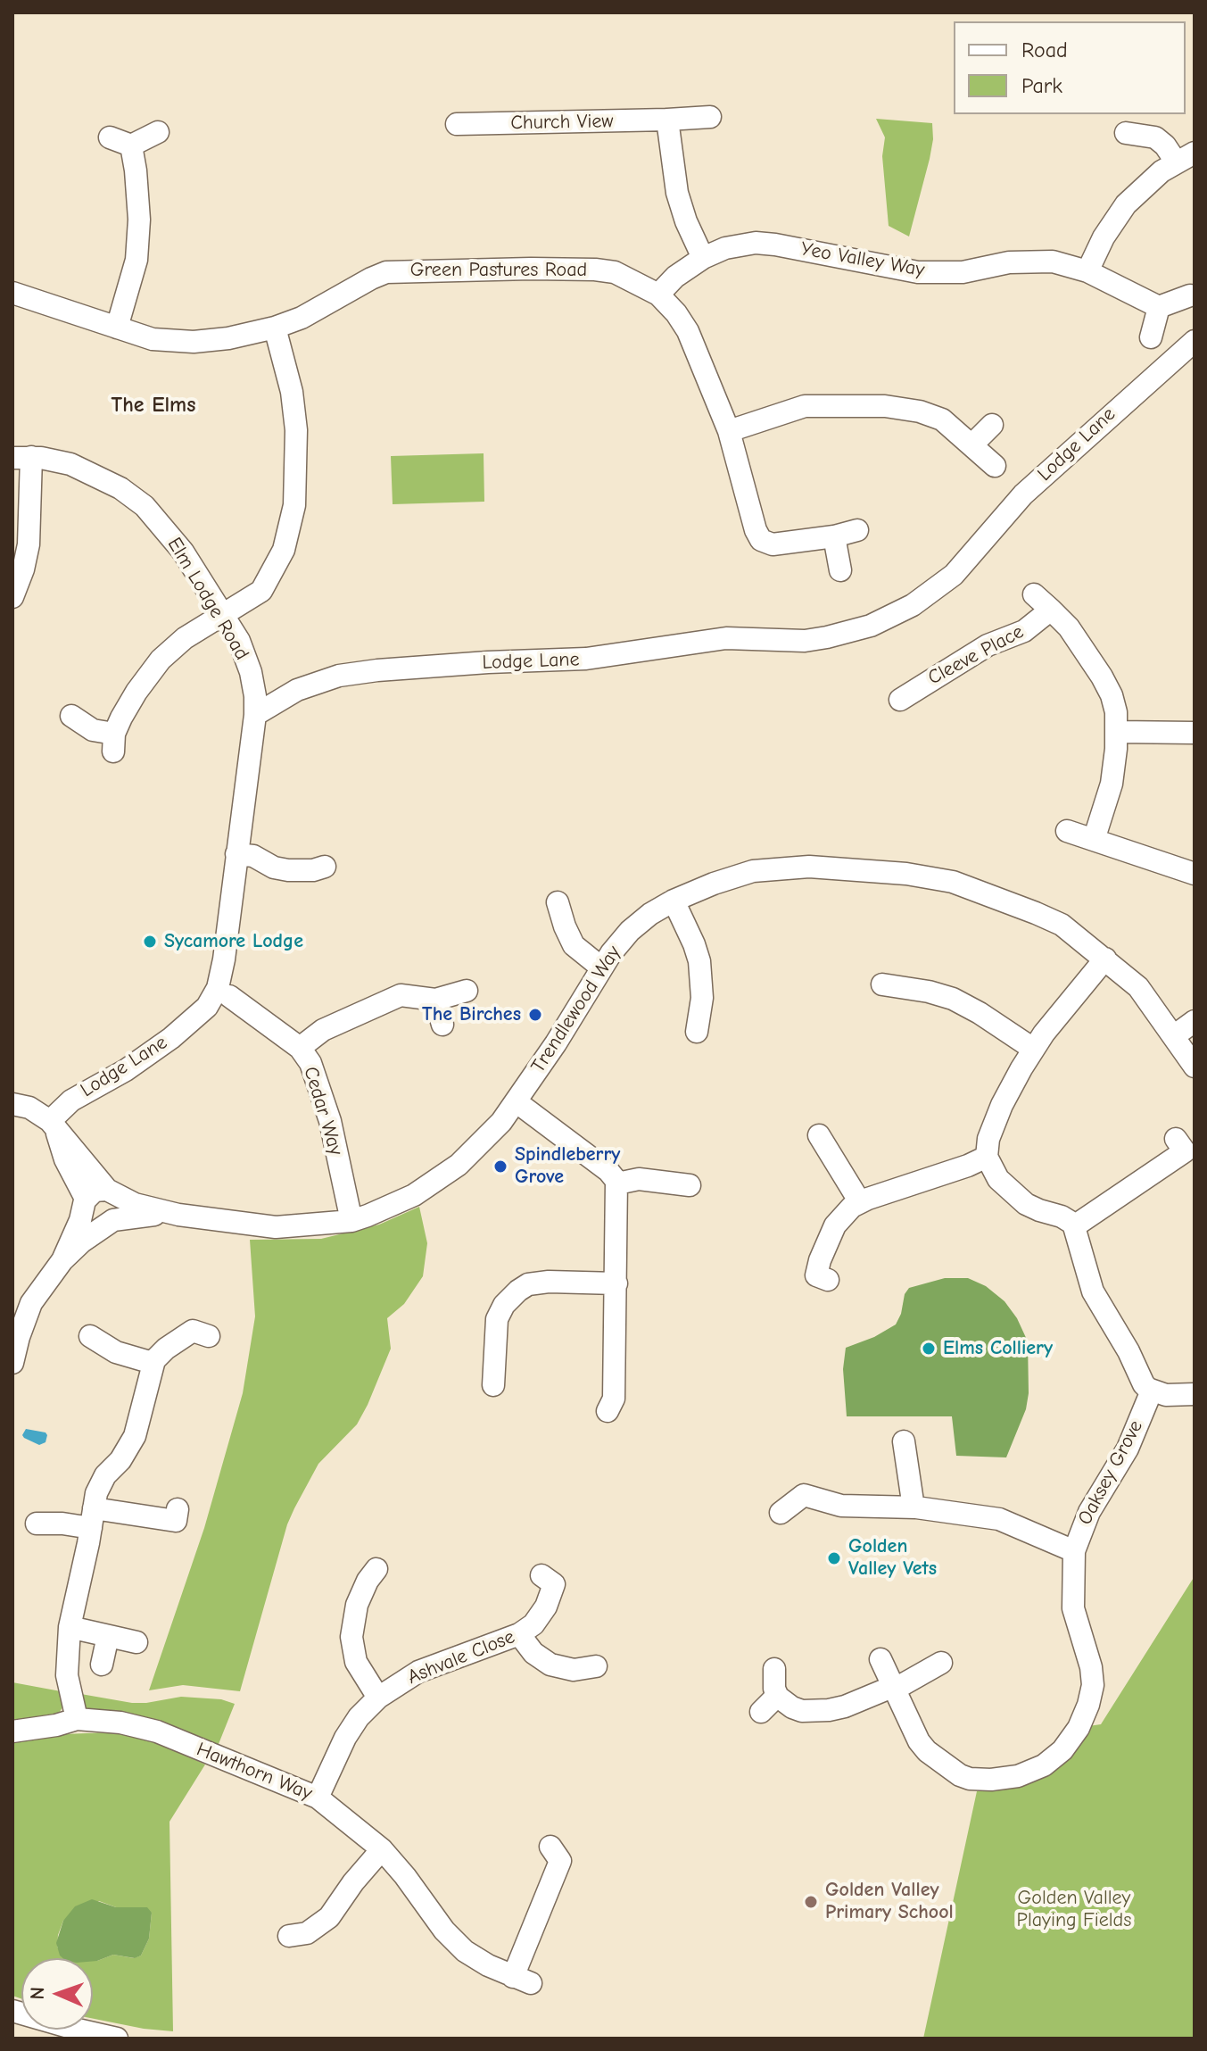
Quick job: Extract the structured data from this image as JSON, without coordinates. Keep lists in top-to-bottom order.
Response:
{
  "streets": {
    "street": [
      "Church View",
      "Yeo Valley Way",
      "Green Pastures Road",
      "Lodge Lane",
      "Elm Lodge Road",
      "Cleeve Place",
      "Trendlewood Way",
      "Cedar Way",
      "Oaksey Grove",
      "Ashvale Close",
      "Hawthorn Way"
    ]
  },
  "crossings": [
    ["Yeo Valley Way", "Green Pastures Road"],
    ["Lodge Lane", "Elm Lodge Road"],
    ["Trendlewood Way", "Cedar Way"],
    ["Ashvale Close", "Hawthorn Way"]
  ],
  "districts": ["The Elms"],
  "parks": ["Golden Valley Playing Fields"],
  "places": [
    "Sycamore Lodge",
    "The Birches",
    "Spindleberry Grove",
    "Elms Colliery",
    "Golden Valley Vets",
    "Golden Valley Primary School"
  ],
  "legend": ["Road", "Park"],
  "north": "left"
}
